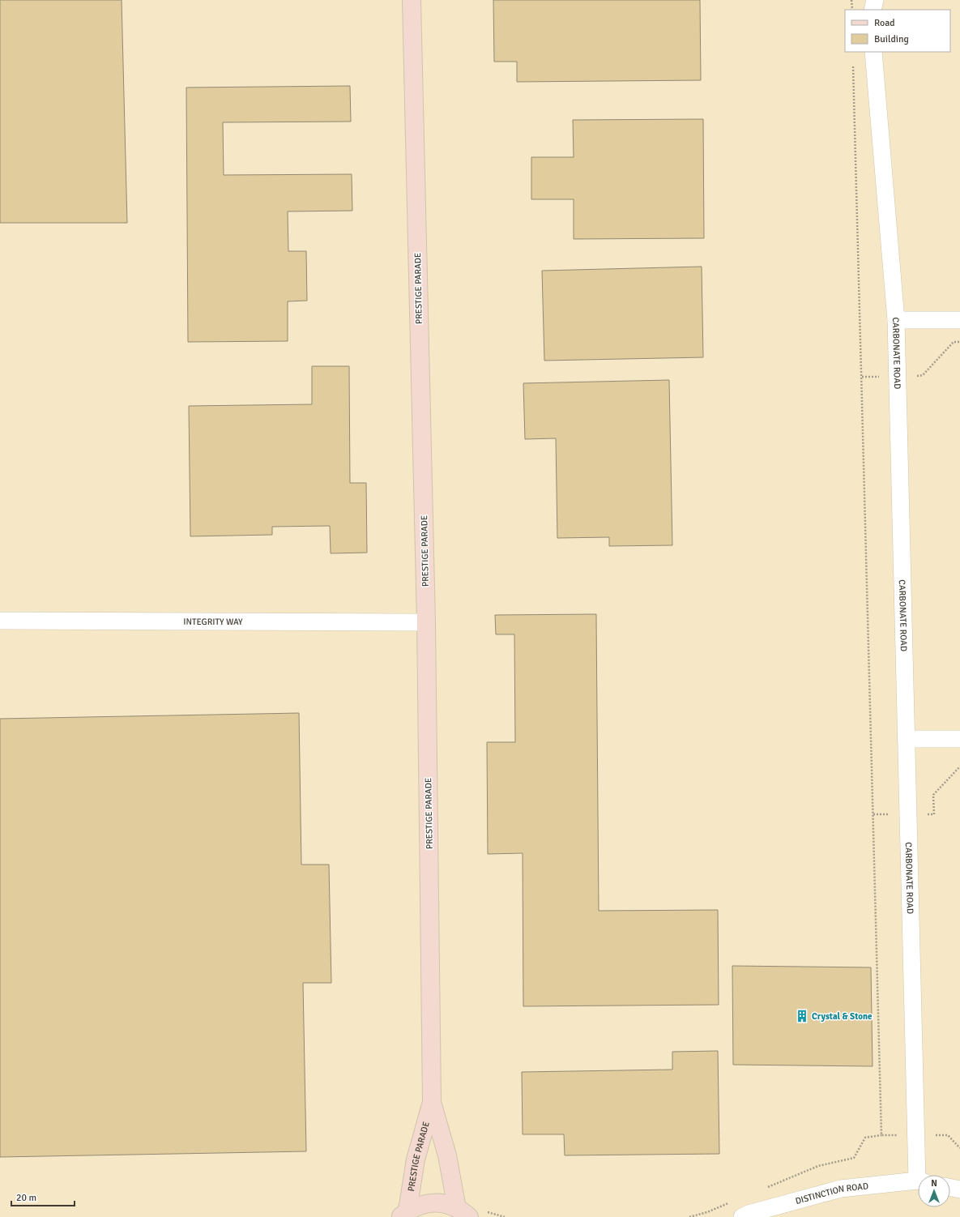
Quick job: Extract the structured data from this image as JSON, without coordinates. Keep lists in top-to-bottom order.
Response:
{
  "streets": {
    "street": [
      "PRESTIGE PARADE",
      "CARBONATE ROAD",
      "INTEGRITY WAY",
      "DISTINCTION ROAD"
    ]
  },
  "crossings": [
    ["PRESTIGE PARADE", "INTEGRITY WAY"]
  ],
  "places": {
    "building": ["Crystal & Stone"]
  },
  "legend": ["Road", "Building"],
  "scale_bar": "20 m",
  "north": "top"
}
